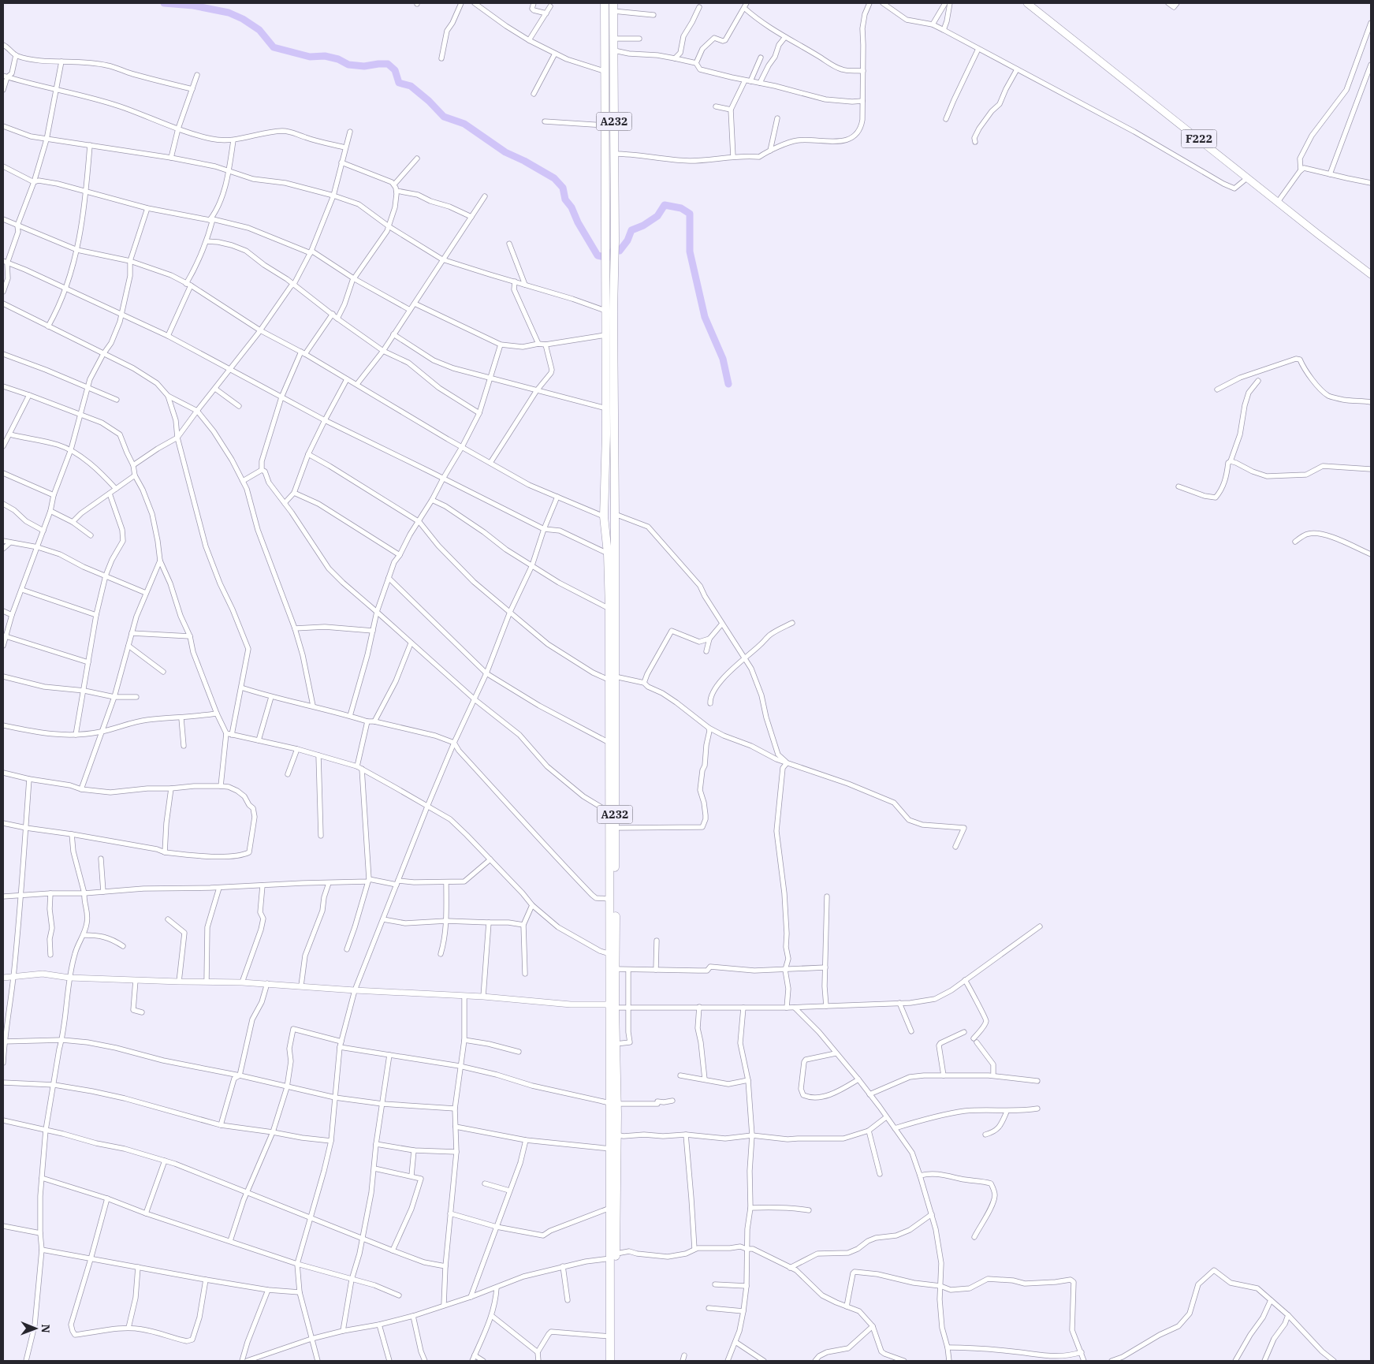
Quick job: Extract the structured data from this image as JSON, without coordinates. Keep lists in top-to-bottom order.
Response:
{
  "streets": {
    "highway": ["A232"],
    "main road": ["F222"]
  },
  "north": "right"
}
